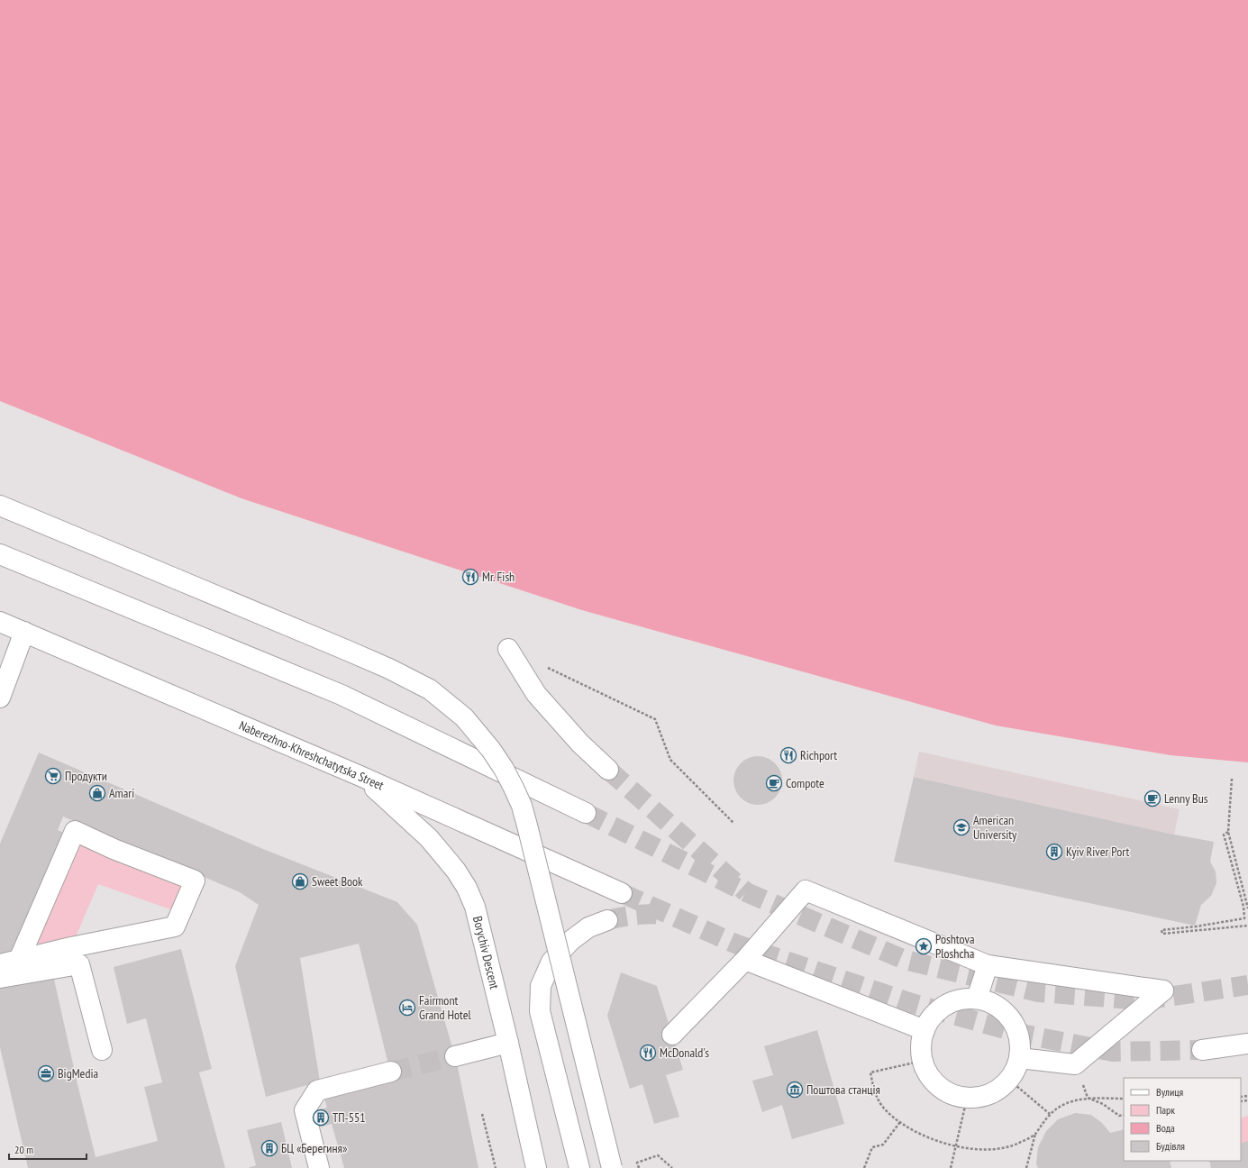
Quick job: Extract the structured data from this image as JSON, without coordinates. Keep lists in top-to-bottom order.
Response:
{
  "streets": {
    "main road": ["Naberezhno-Khreshchatytska Street", "Borychiv Descent"]
  },
  "crossings": [
    ["Naberezhno-Khreshchatytska Street", "Borychiv Descent"]
  ],
  "places": {
    "restaurant": ["Mr. Fish", "Richport", "McDonald's"],
    "supermarket": ["Продукти"],
    "cafe": ["Compote", "Lenny Bus"],
    "shop": ["Amari", "Sweet Book"],
    "school or university": ["American University"],
    "building": ["Kyiv River Port", "ТП-551", "БЦ «Берегиня»"],
    "place": ["Poshtova Ploshcha"],
    "hotel": ["Fairmont Grand Hotel"],
    "office": ["BigMedia"],
    "museum": ["Поштова станція"]
  },
  "legend": [
    "Вулиця",
    "Парк",
    "Вода",
    "Будівля"
  ],
  "scale_bar": "20 m"
}
